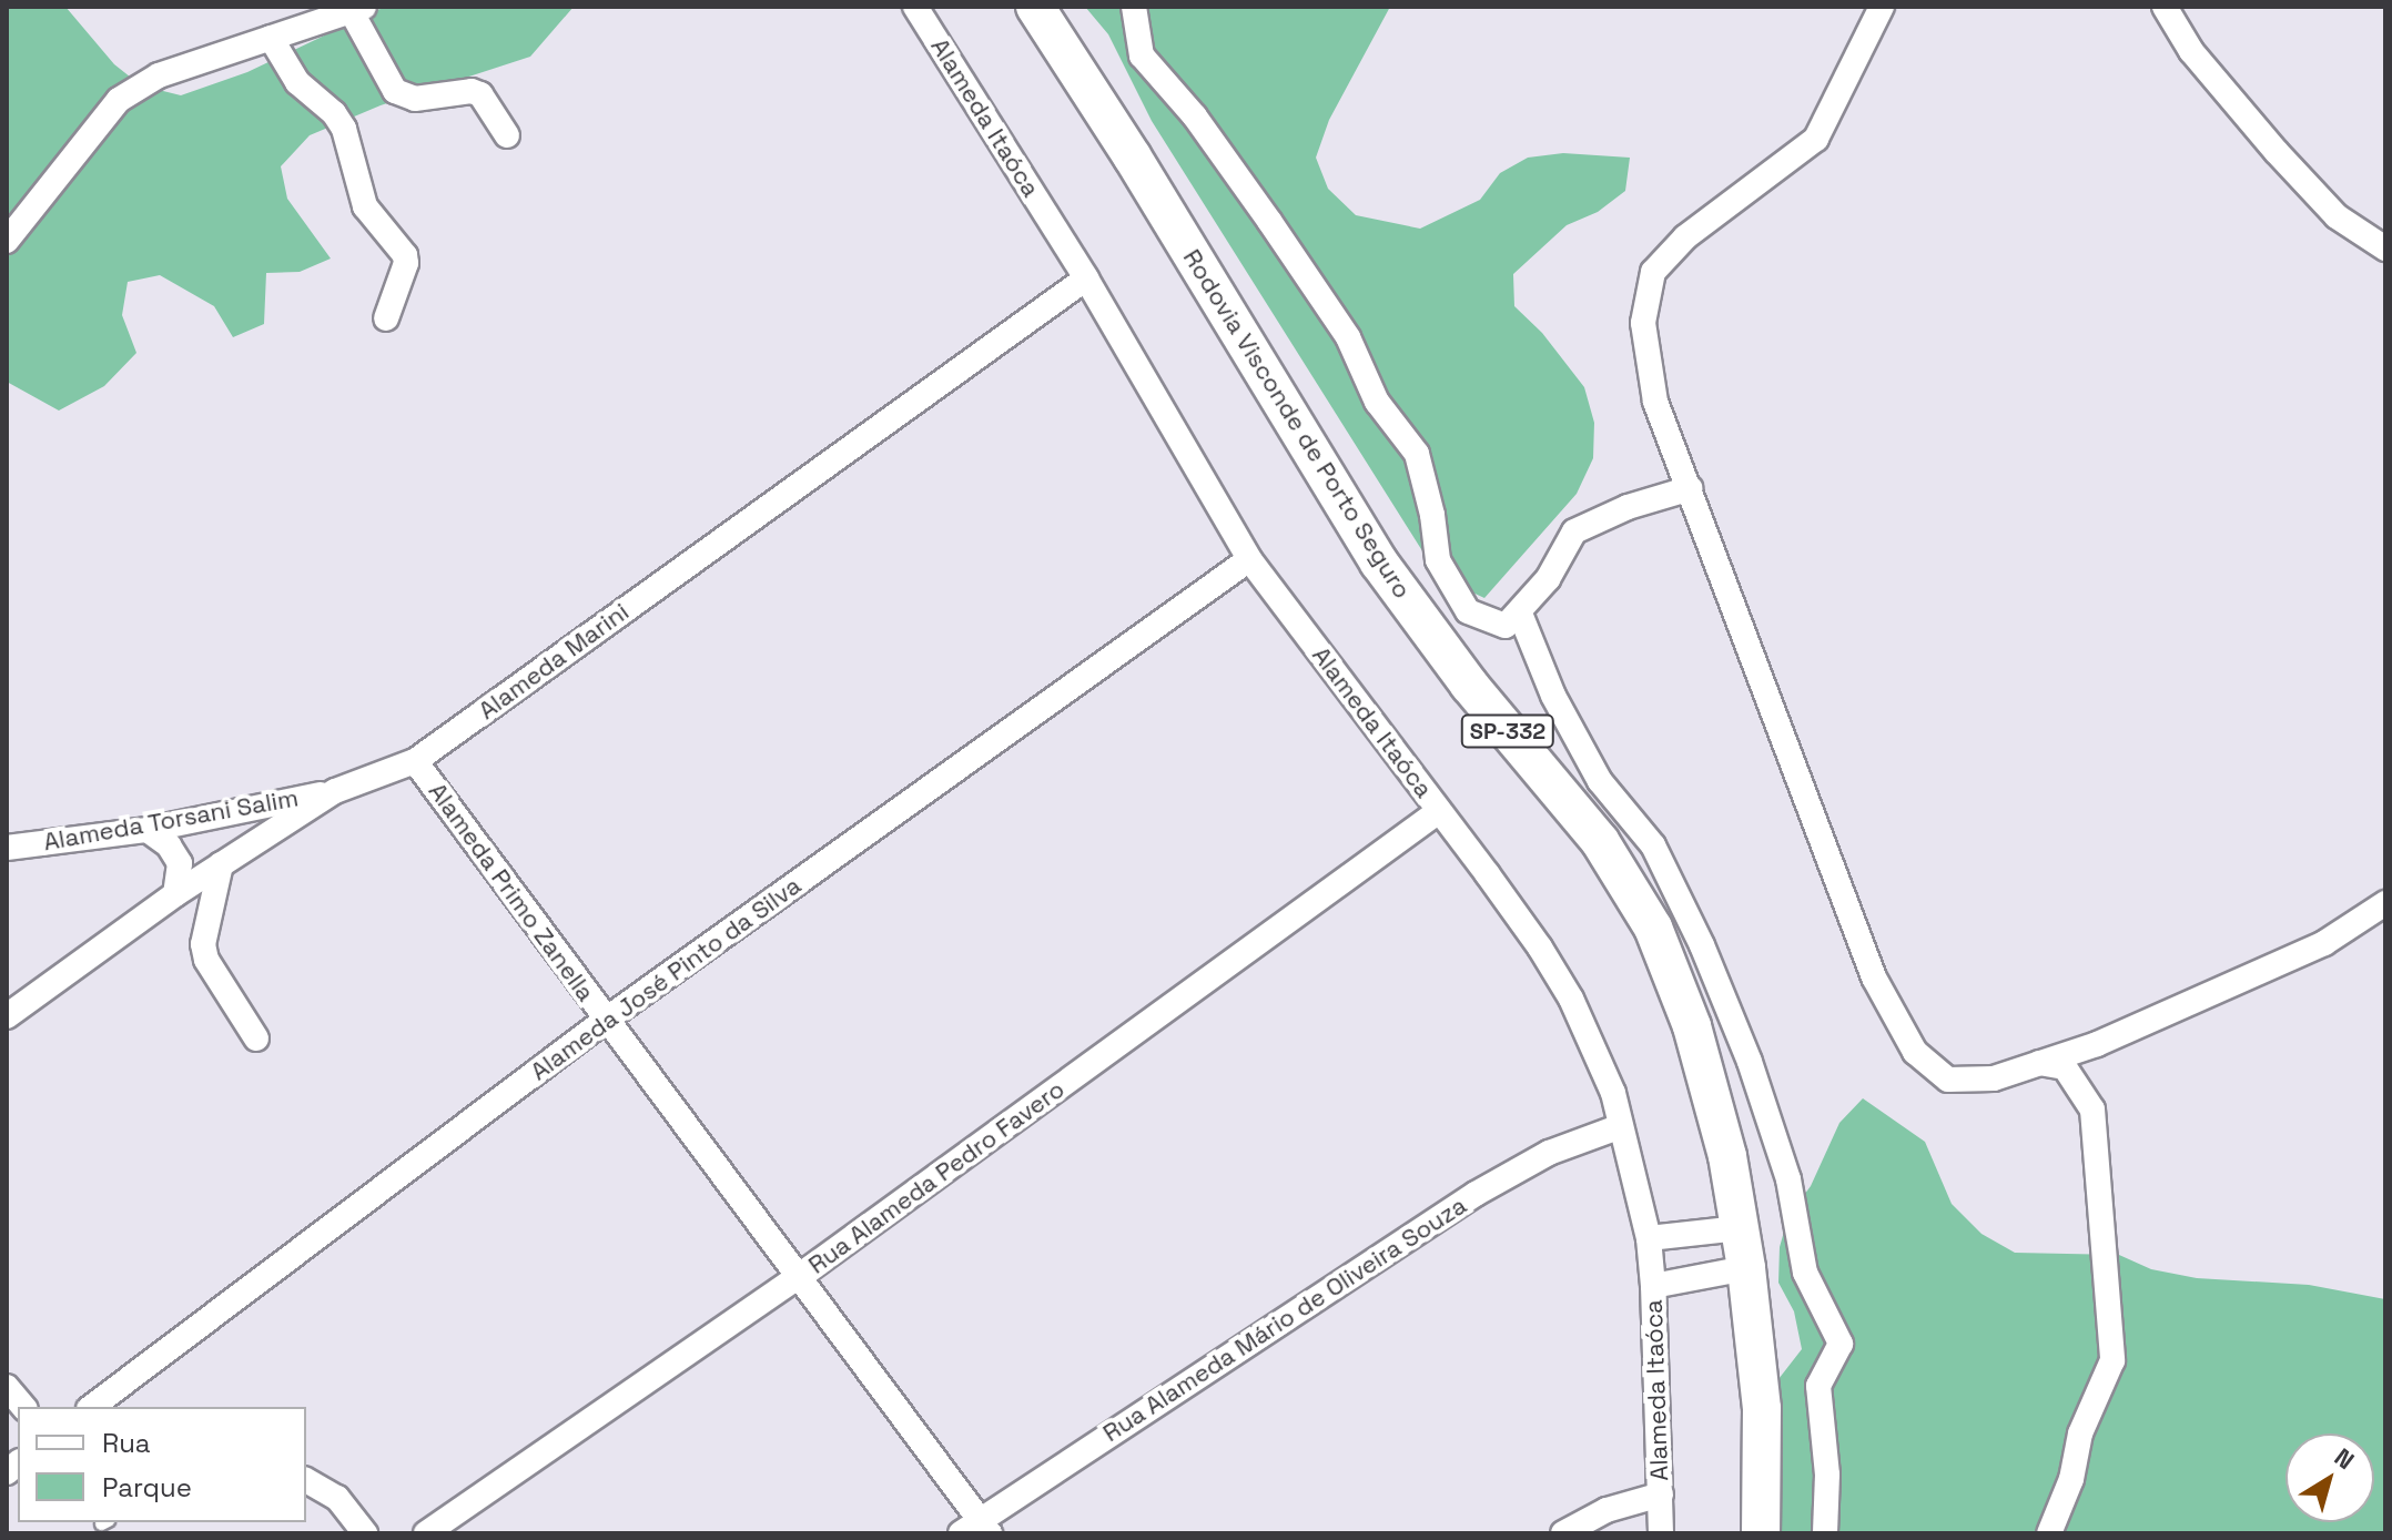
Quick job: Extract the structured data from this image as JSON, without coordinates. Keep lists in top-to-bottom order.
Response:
{
  "streets": {
    "main road": ["Rodovia Visconde de Porto Seguro", "SP-332"],
    "street": [
      "Alameda Itaóca",
      "Alameda Marini",
      "Alameda Torsani Salim",
      "Alameda Primo Zanella",
      "Alameda José Pinto da Silva",
      "Rua Alameda Pedro Favero",
      "Rua Alameda Mário de Oliveira Souza"
    ]
  },
  "crossings": [
    ["Alameda Itaóca", "Alameda Marini"],
    ["Alameda Itaóca", "Alameda José Pinto da Silva"],
    ["Alameda Itaóca", "Rua Alameda Pedro Favero"],
    ["Alameda Itaóca", "Rua Alameda Mário de Oliveira Souza"],
    ["Alameda Marini", "Alameda Torsani Salim"],
    ["Alameda Marini", "Alameda Primo Zanella"],
    ["Alameda Primo Zanella", "Alameda José Pinto da Silva"],
    ["Alameda Primo Zanella", "Rua Alameda Pedro Favero"],
    ["Alameda Primo Zanella", "Rua Alameda Mário de Oliveira Souza"]
  ],
  "legend": ["Rua", "Parque"],
  "north": "top right"
}
